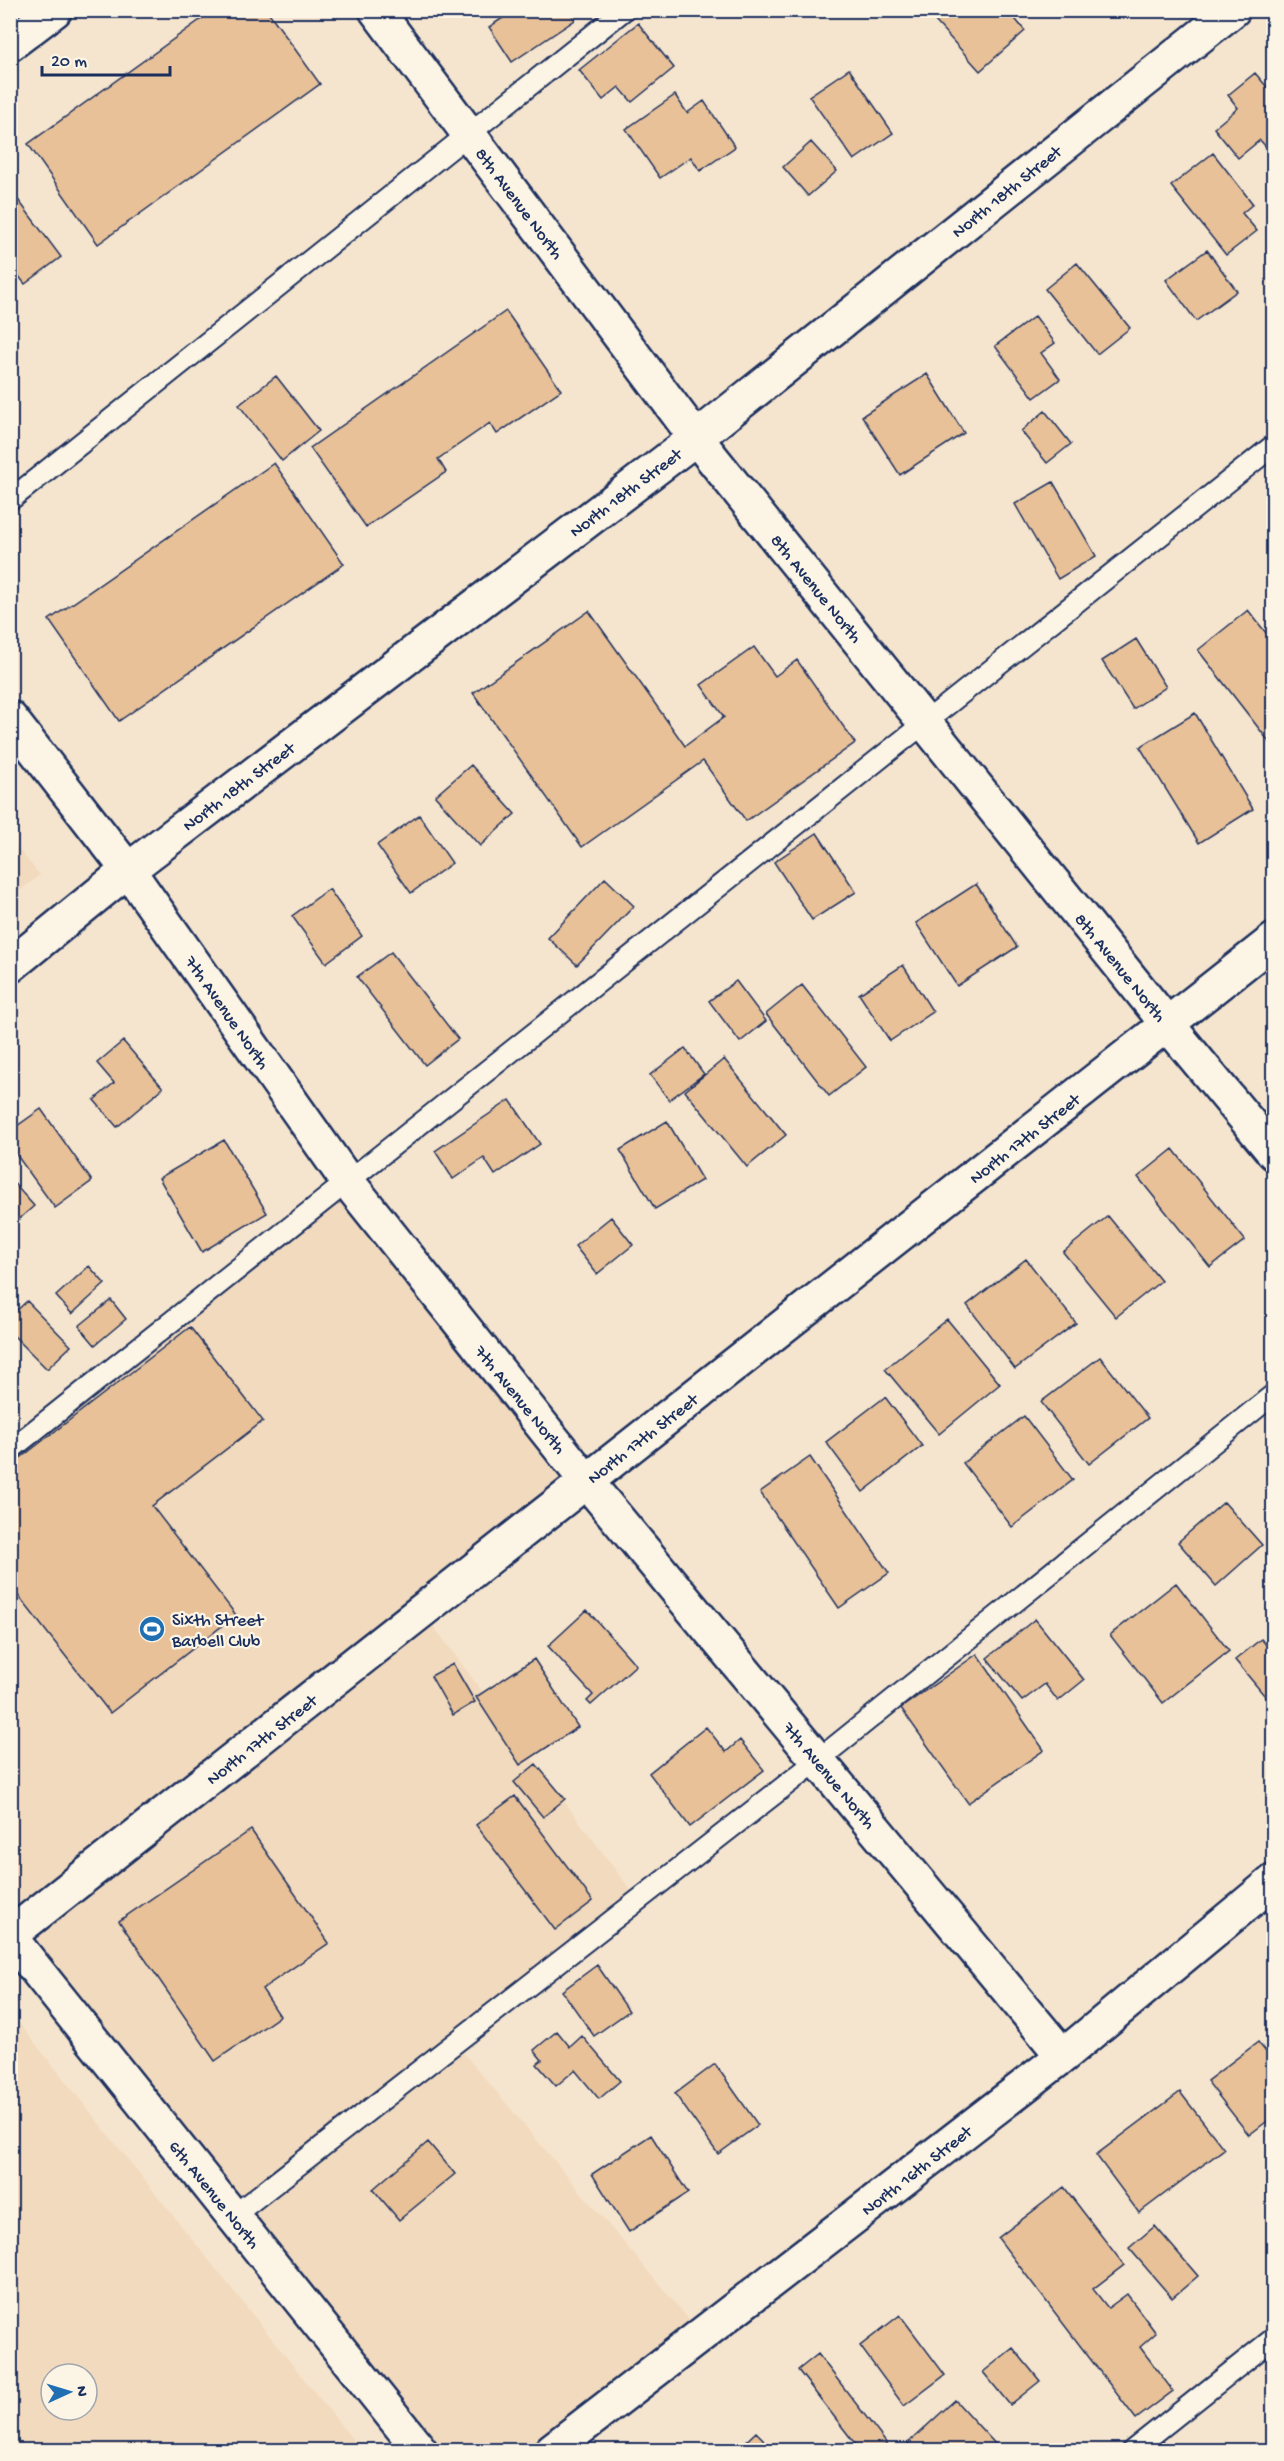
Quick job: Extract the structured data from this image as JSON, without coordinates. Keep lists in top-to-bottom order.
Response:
{
  "streets": {
    "street": [
      "North 18th Street",
      "8th Avenue North",
      "7th Avenue North",
      "North 17th Street",
      "North 16th Street",
      "6th Avenue North"
    ]
  },
  "crossings": [
    ["North 18th Street", "8th Avenue North"],
    ["North 18th Street", "7th Avenue North"],
    ["8th Avenue North", "North 17th Street"],
    ["7th Avenue North", "North 17th Street"],
    ["7th Avenue North", "North 16th Street"],
    ["North 17th Street", "6th Avenue North"]
  ],
  "places": {
    "sports": ["Sixth Street Barbell Club"]
  },
  "scale_bar": "20 m",
  "north": "right"
}
